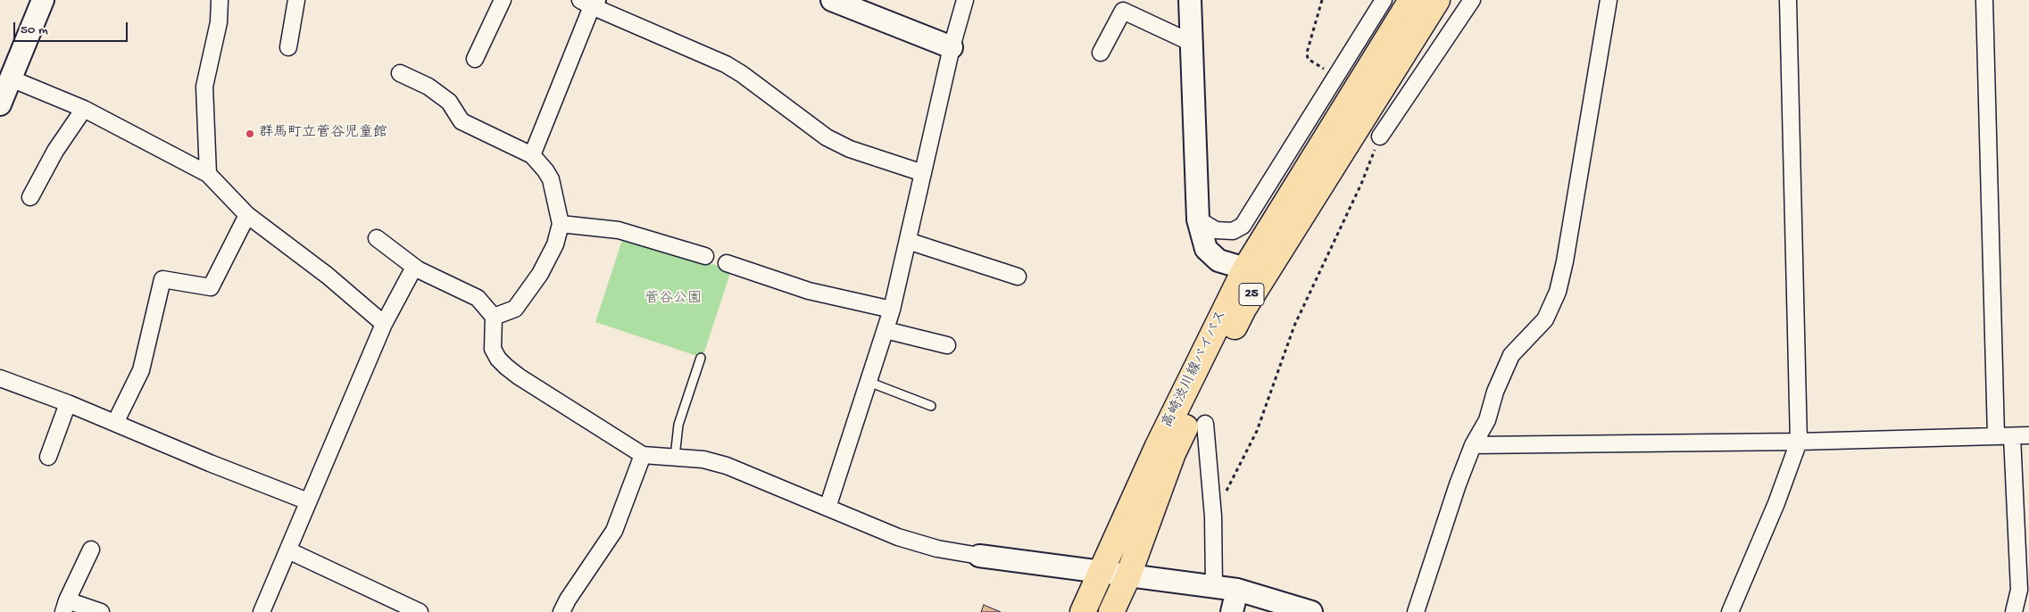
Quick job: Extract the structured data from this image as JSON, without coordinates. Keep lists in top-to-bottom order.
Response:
{
  "streets": {
    "main road": ["25", "高崎渋川線バイパス"]
  },
  "parks": ["菅谷公園"],
  "places": ["群馬町立菅谷児童館"],
  "scale_bar": "50 m"
}
